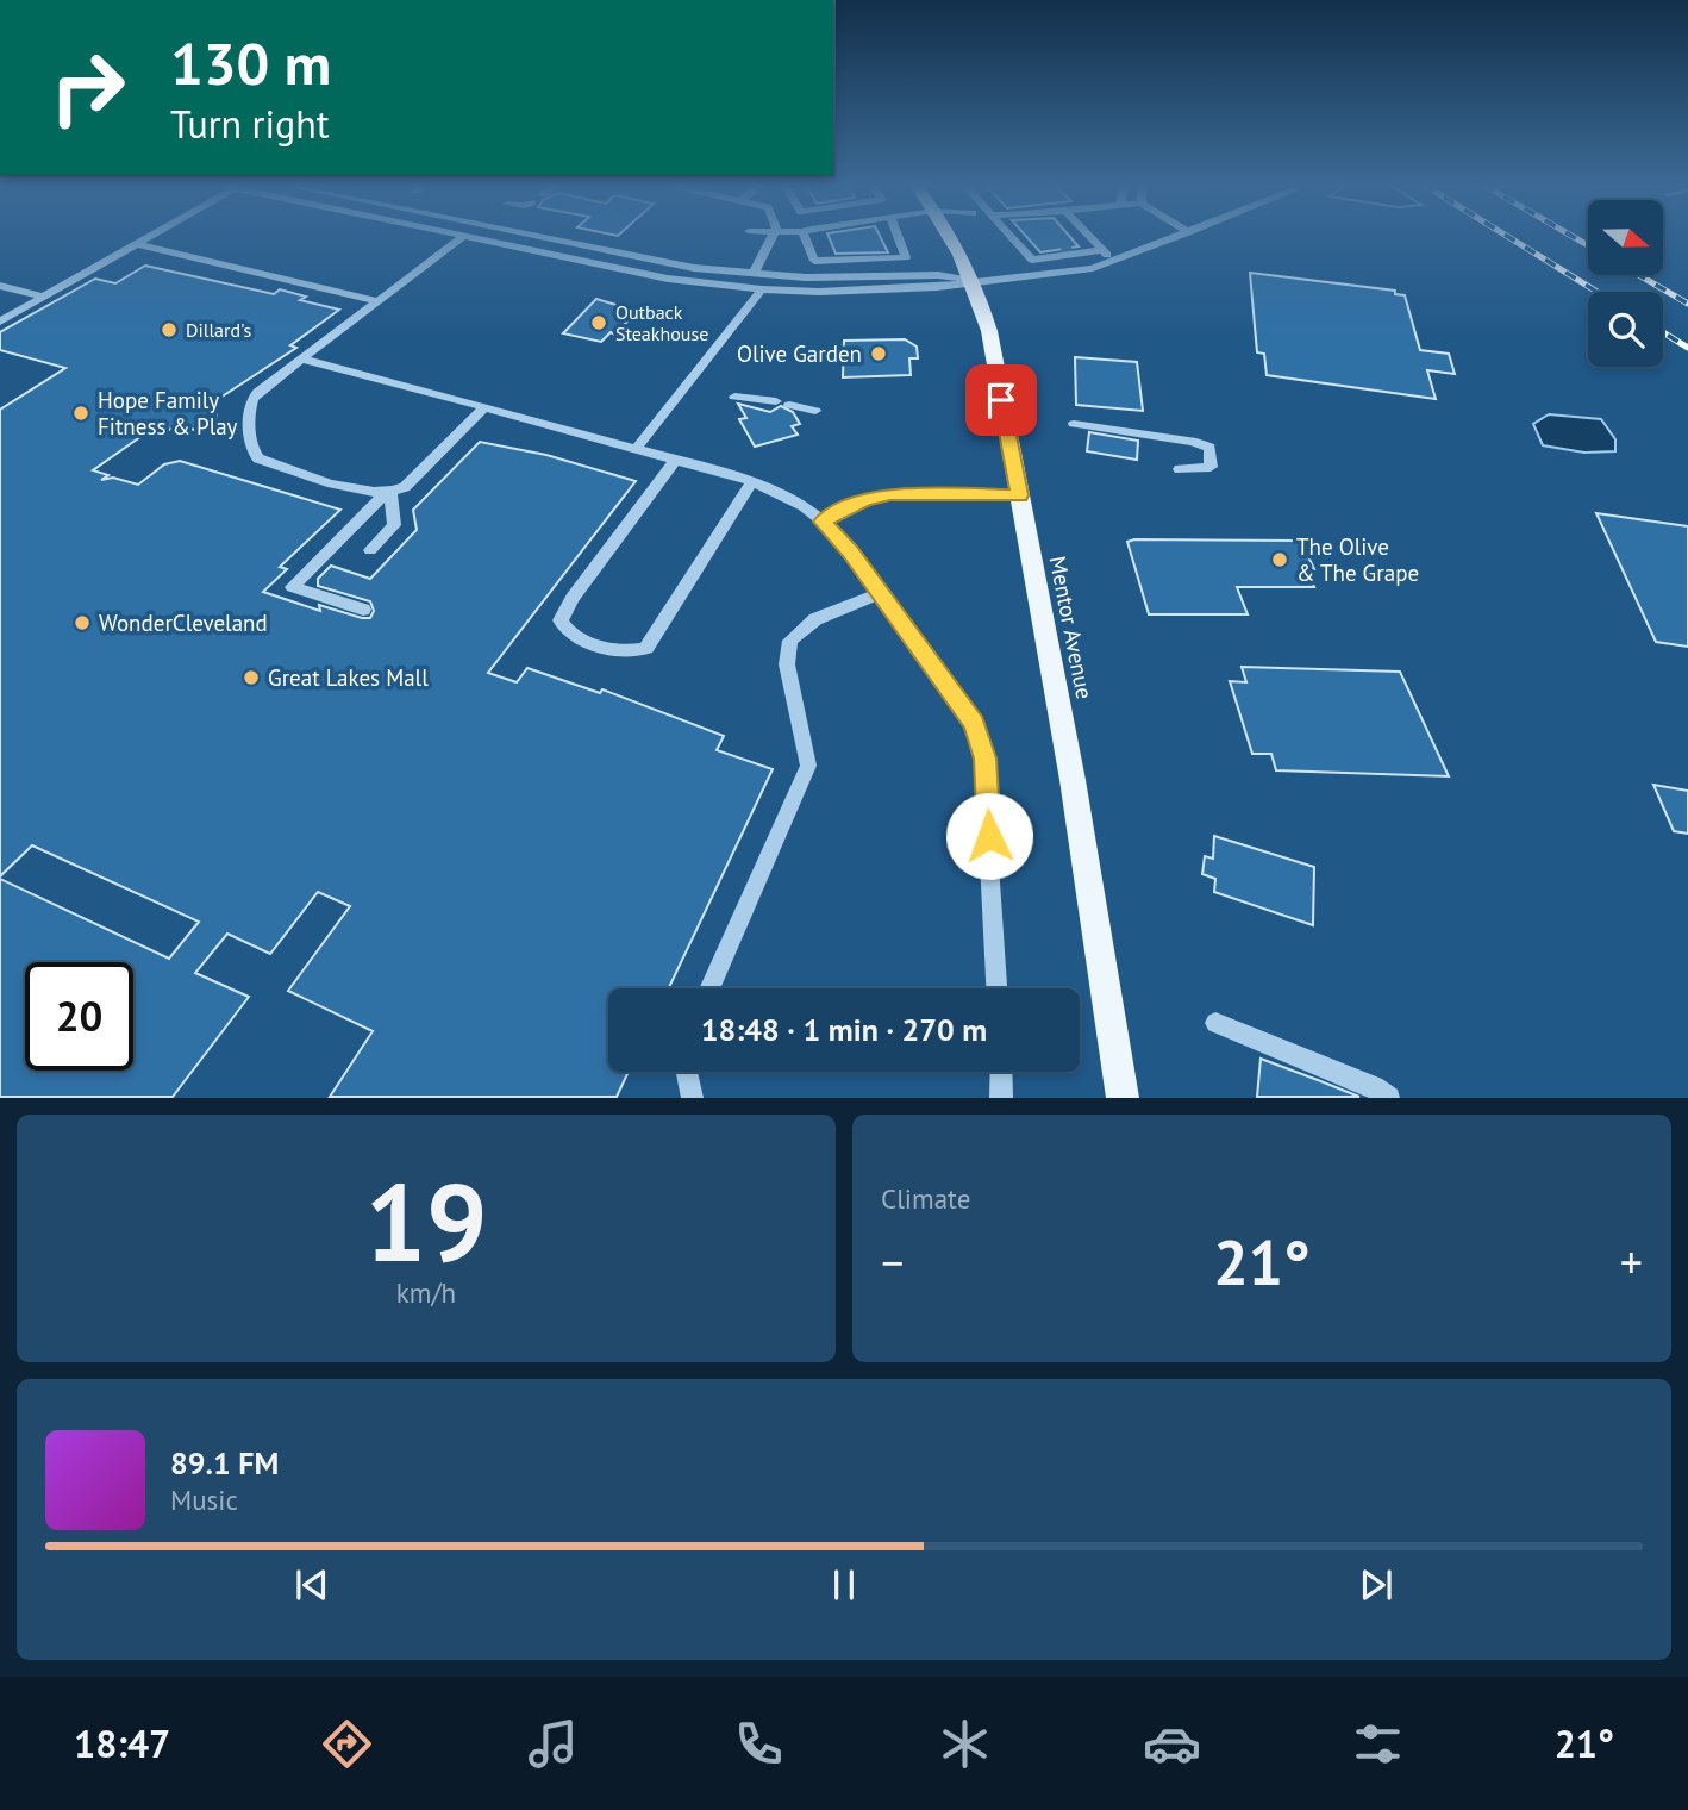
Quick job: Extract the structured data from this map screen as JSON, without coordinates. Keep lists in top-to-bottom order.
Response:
{
  "streets": {
    "main road": ["Mentor Avenue"]
  },
  "places": [
    "Outback Steakhouse",
    "Dillard's",
    "Olive Garden",
    "Hope Family Fitness & Play",
    "The Olive & The Grape",
    "WonderCleveland",
    "Great Lakes Mall"
  ],
  "north": "right",
  "page": {
    "turn": ["130 m", "Turn right"],
    "limit": "20",
    "trip": "18:48 · 1 min · 270 m",
    "tile": [
      ["19", "km/h"],
      "Climate"
    ],
    "heat": ["−", "21°", "+"],
    "song": ["89.1 FM", "Music"],
    "tabs": ["18:47", "21°"]
  }
}
